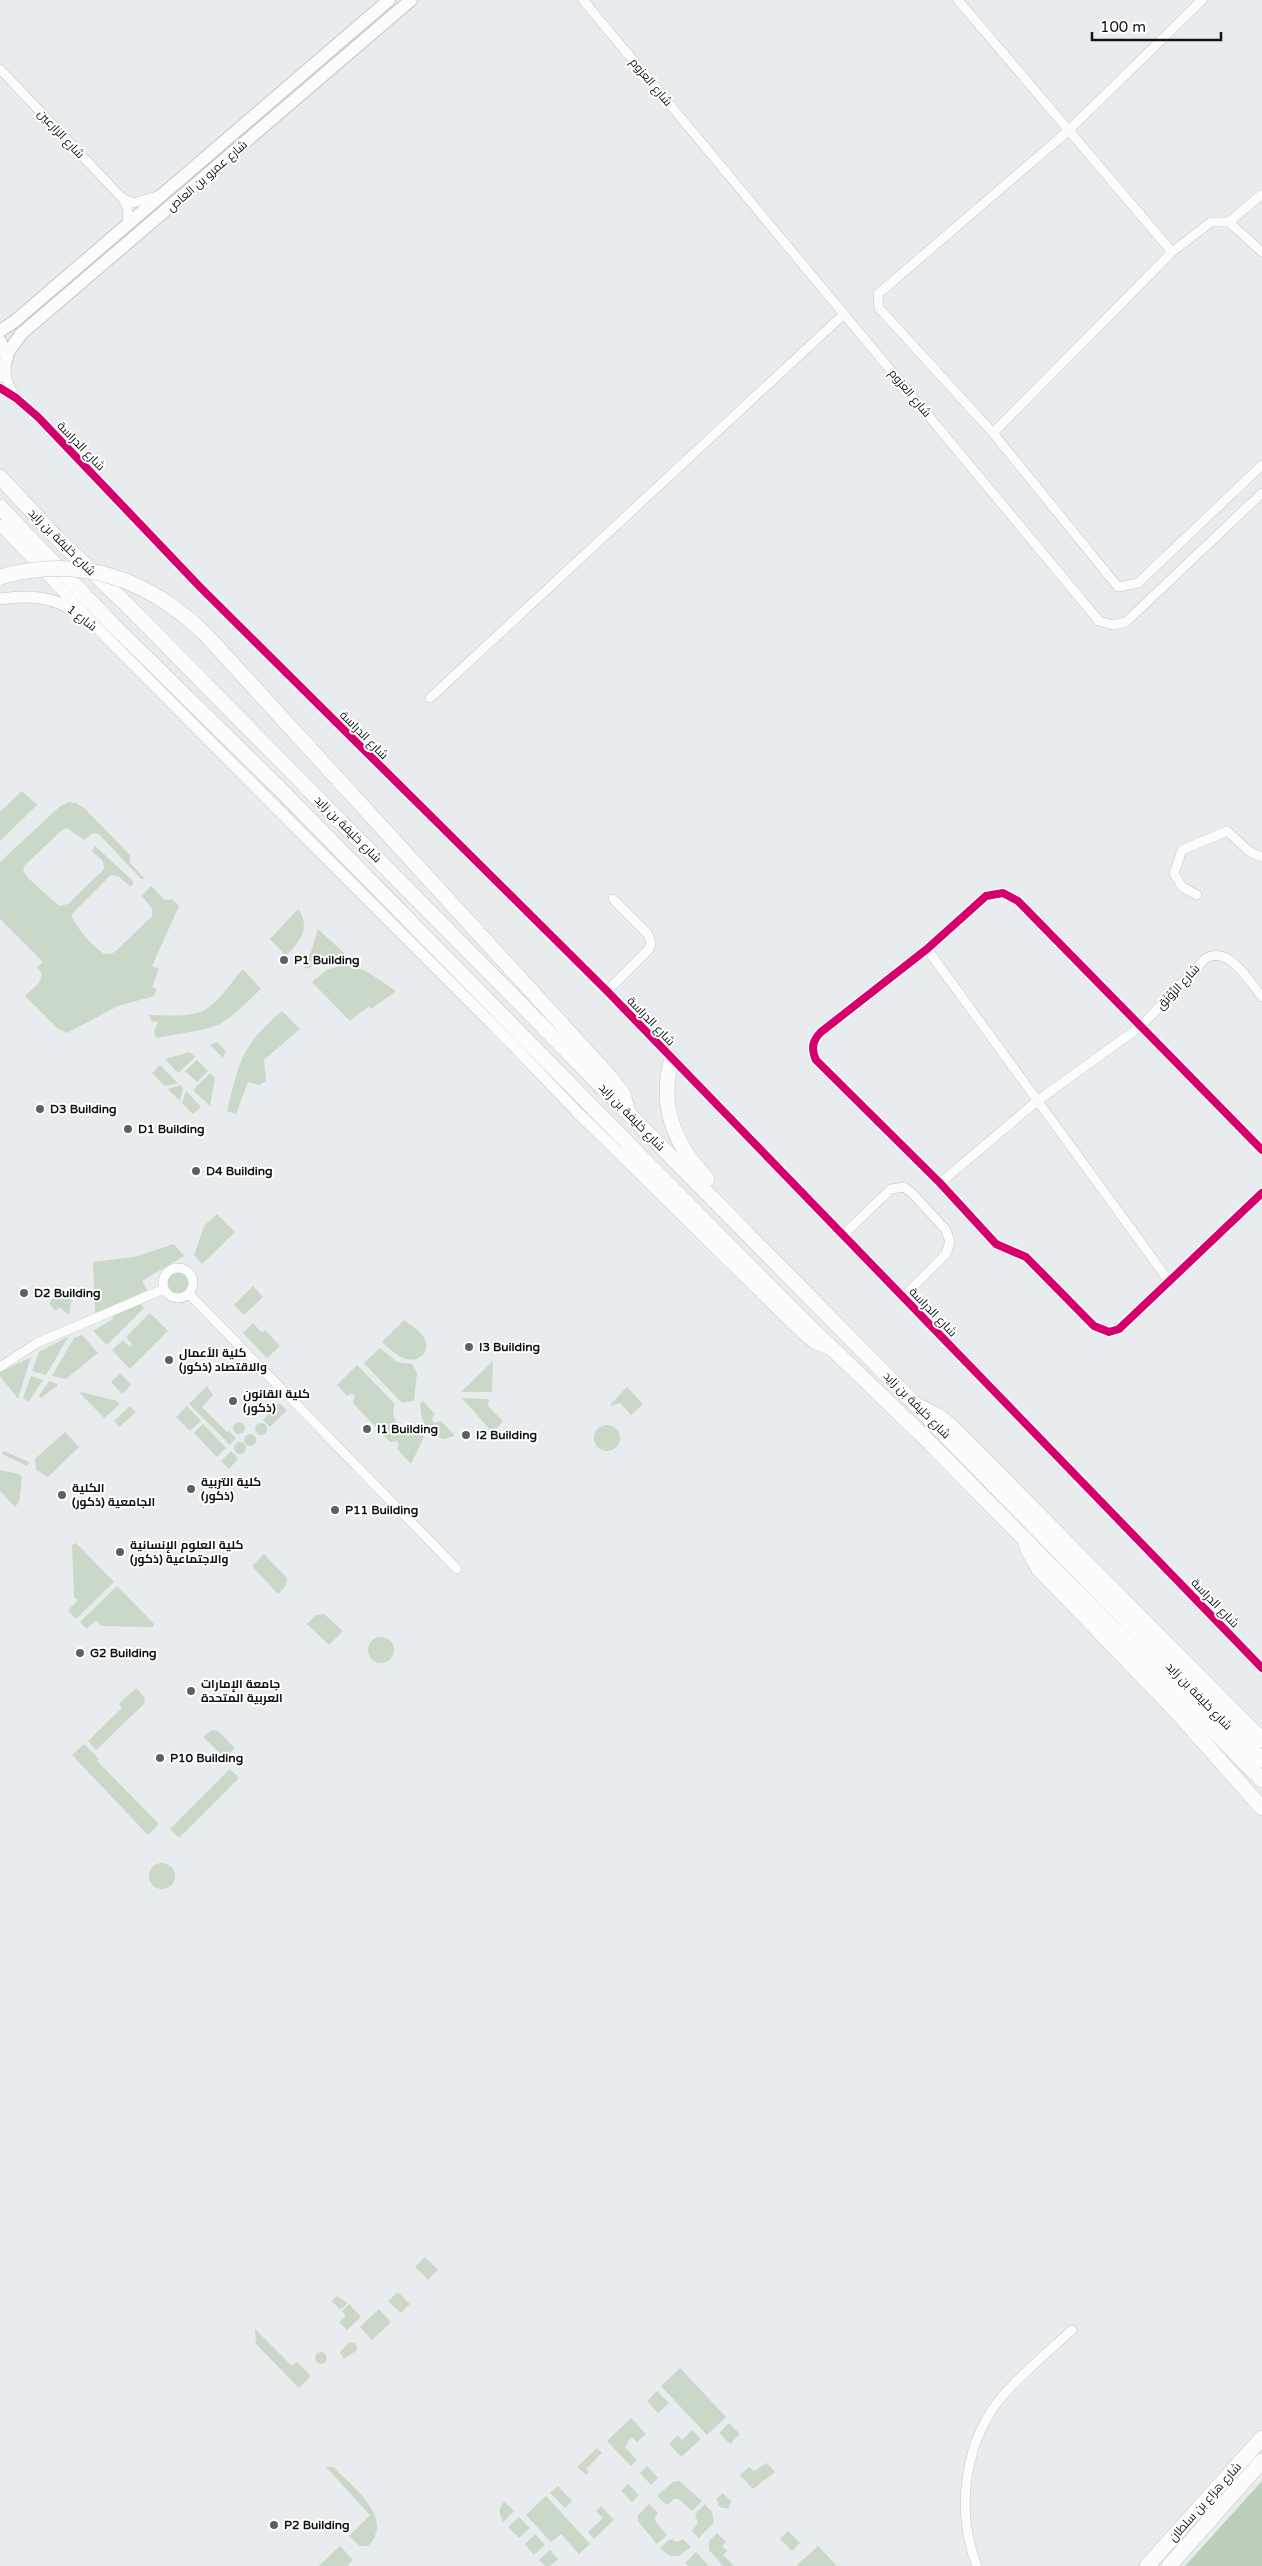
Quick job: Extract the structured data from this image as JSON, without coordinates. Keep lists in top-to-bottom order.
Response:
{
  "streets": {
    "main road": ["شارع عمرو بن العاص", "شارع خليفة بن زايد", "شارع هزاع بن سلطان"],
    "street": [
      "شارع العزوم",
      "شارع الزارعين",
      "شارع الدراسة",
      "شارع 1",
      "شارع الرَّوْنَق"
    ]
  },
  "places": [
    "P1 Building",
    "D3 Building",
    "D1 Building",
    "D4 Building",
    "D2 Building",
    "I3 Building",
    "كلية الأعمال والاقتصاد (ذكور)",
    "كلية القانون (ذكور)",
    "I1 Building",
    "I2 Building",
    "كلية التربية (ذكور)",
    "الكلية الجامعية (ذكور)",
    "P11 Building",
    "كلية العلوم الإنسانية والاجتماعية (ذكور)",
    "G2 Building",
    "جامعة الإمارات العربية المتحدة",
    "P10 Building",
    "P2 Building"
  ],
  "scale_bar": "100 m"
}
